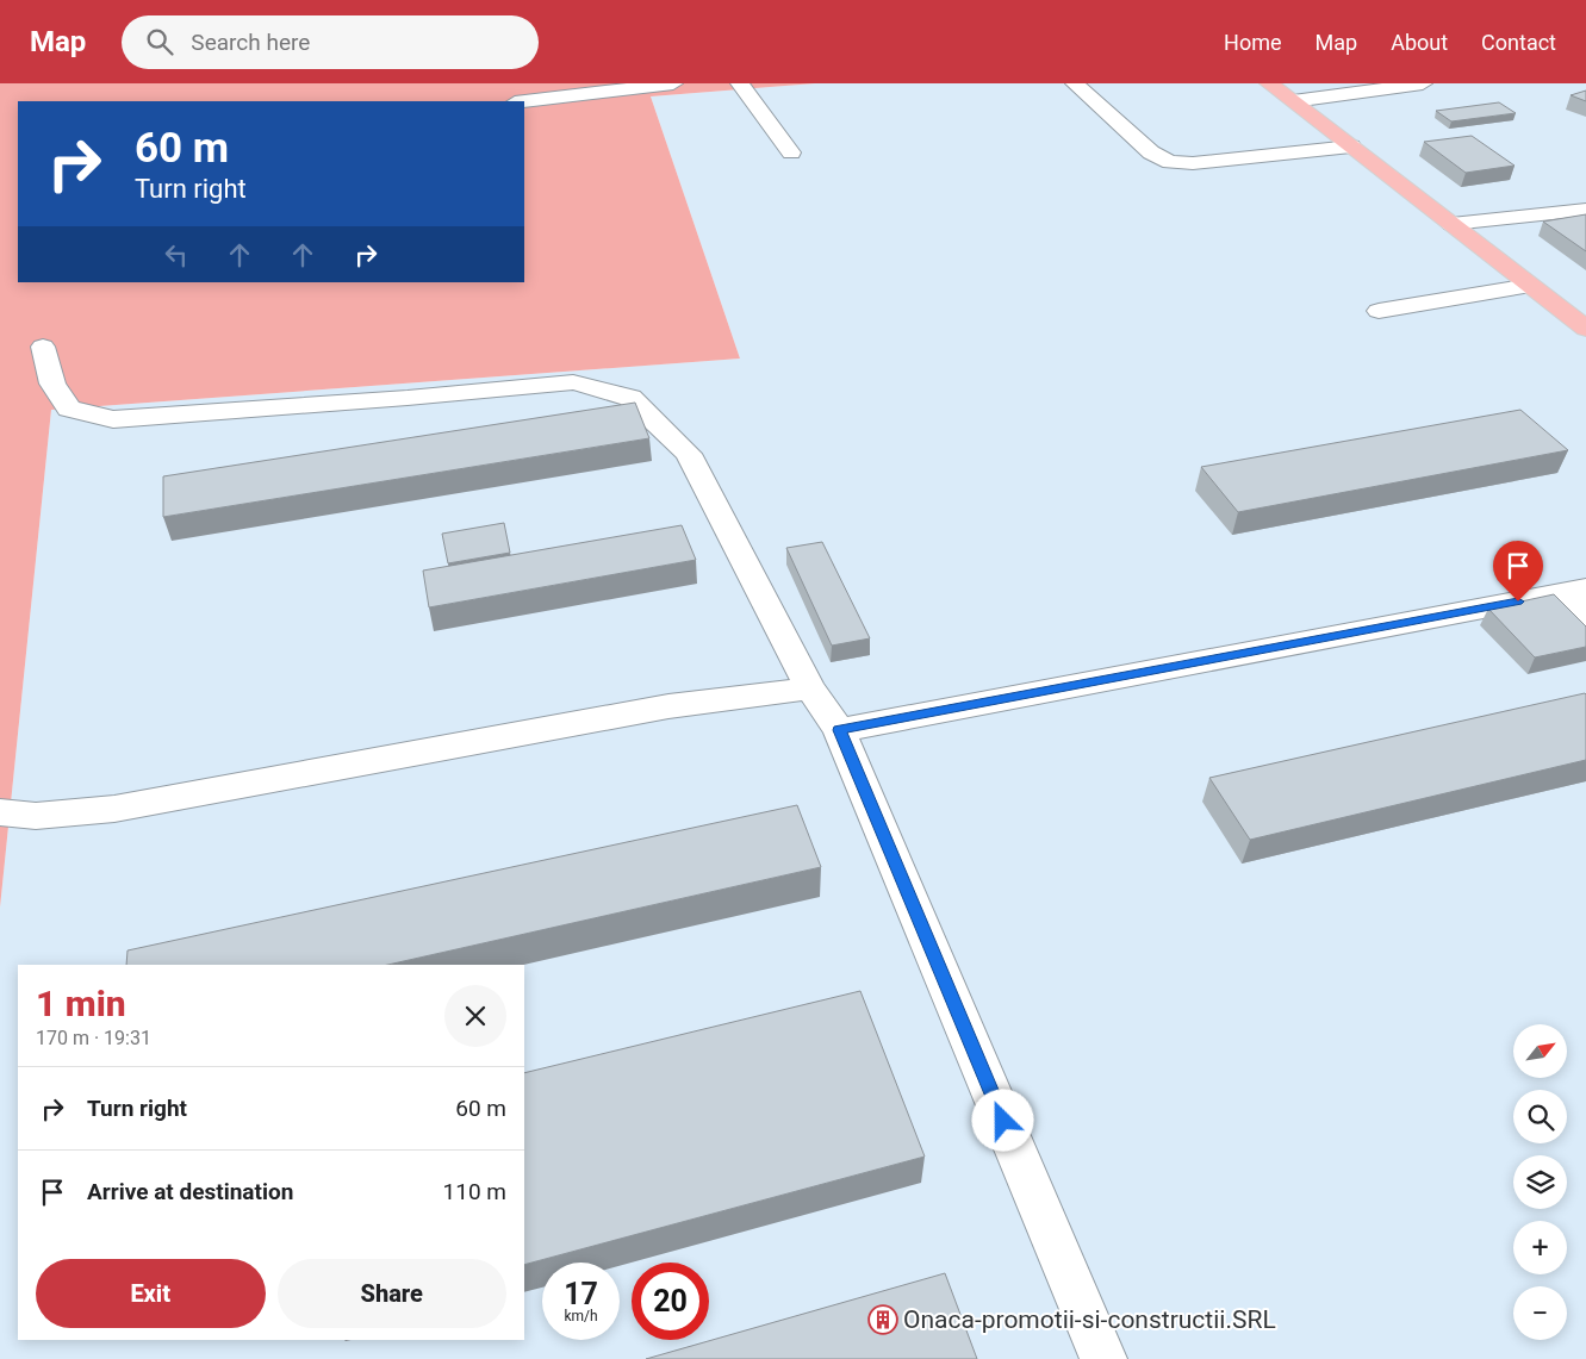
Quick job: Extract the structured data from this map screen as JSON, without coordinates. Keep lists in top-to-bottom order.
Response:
{
  "places": {
    "building": ["Onaca-promotii-si-constructii.SRL"]
  },
  "north": "top right",
  "page": {
    "header": "Map",
    "search": "Search here",
    "nav": [
      "Home",
      "Map",
      "About",
      "Contact"
    ],
    "turn": ["60 m", "Turn right"],
    "heading": ["1 min", "170 m · 19:31"],
    "map_buttons": ["+", "−"],
    "list": [
      {
        "name": "Turn right",
        "value": "60 m"
      },
      {
        "name": "Arrive at destination",
        "value": "110 m"
      }
    ],
    "buttons": ["Exit", "Share"],
    "speed": "17 km/h",
    "limit": "20"
  }
}
